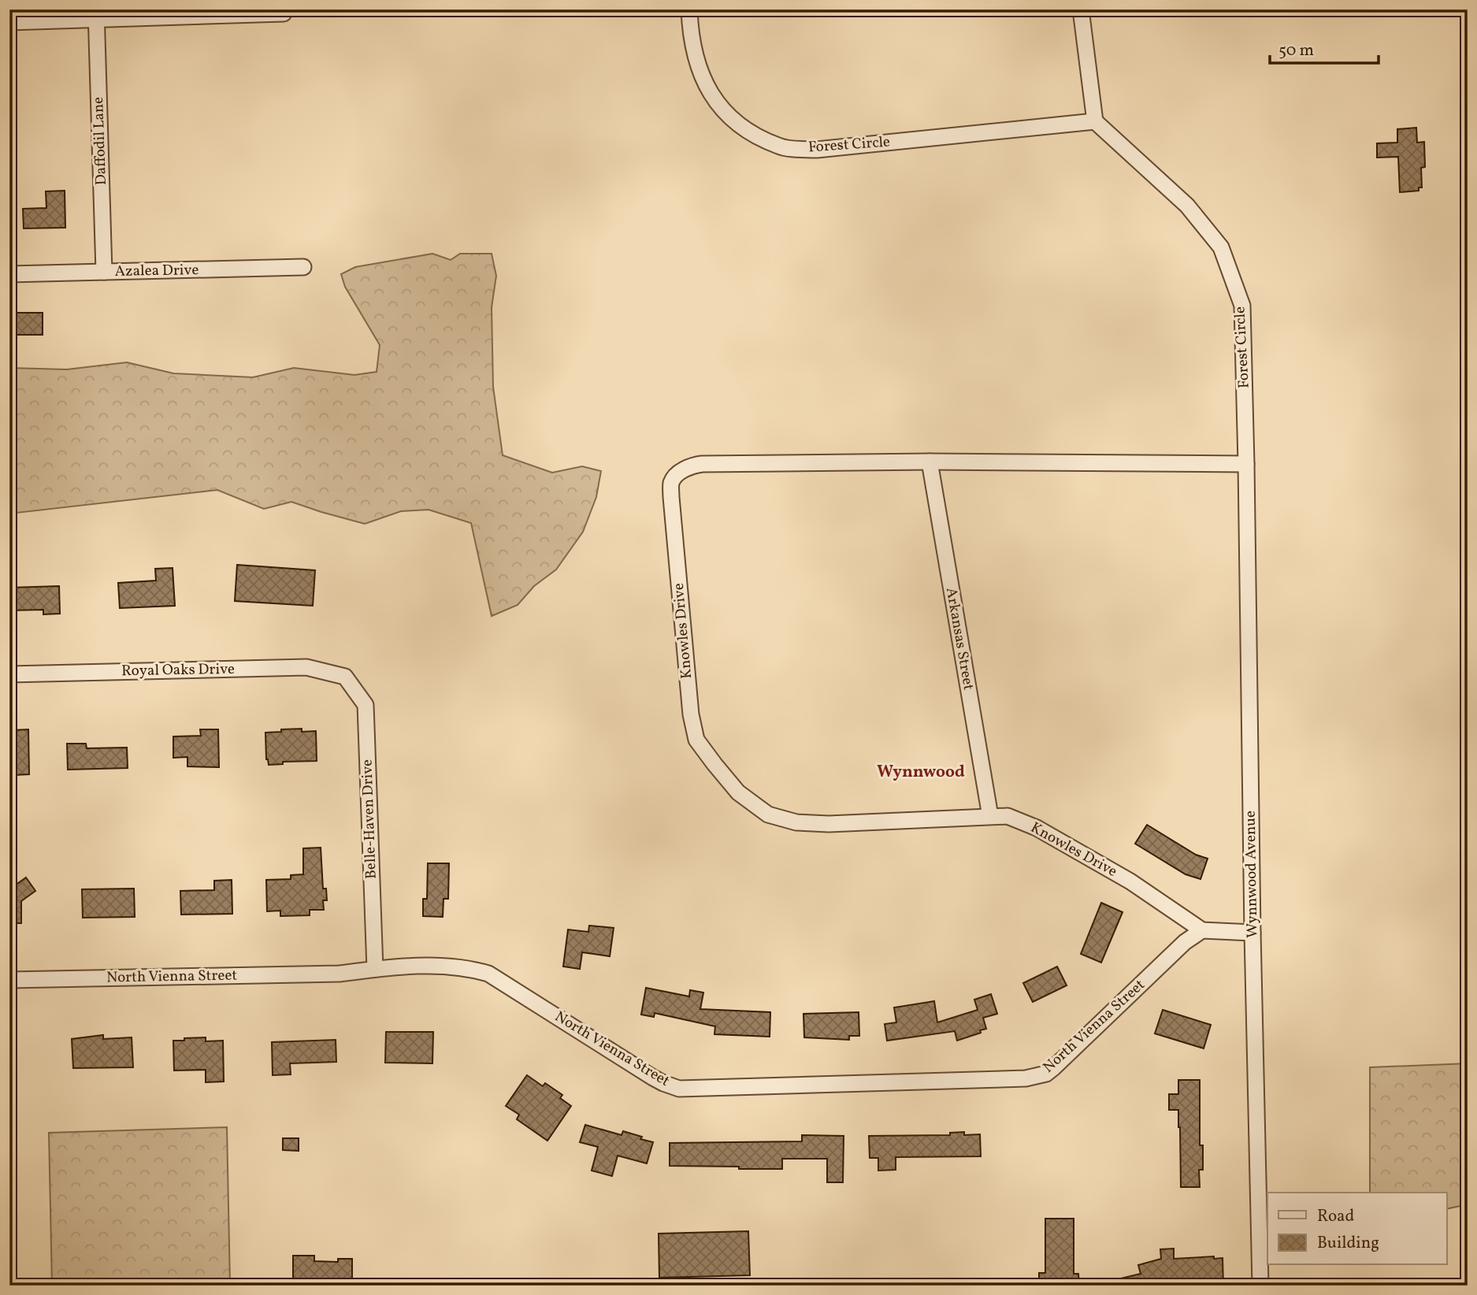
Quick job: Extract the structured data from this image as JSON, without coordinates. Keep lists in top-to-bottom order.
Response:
{
  "streets": {
    "street": [
      "Daffodil Lane",
      "Forest Circle",
      "Azalea Drive",
      "Knowles Drive",
      "Arkansas Street",
      "Royal Oaks Drive",
      "Belle-Haven Drive",
      "Wynnwood Avenue",
      "North Vienna Street"
    ]
  },
  "crossings": [
    ["Daffodil Lane", "Azalea Drive"],
    ["Forest Circle", "Knowles Drive"],
    ["Forest Circle", "Wynnwood Avenue"],
    ["Knowles Drive", "Arkansas Street"],
    ["Knowles Drive", "Wynnwood Avenue"],
    ["Knowles Drive", "North Vienna Street"],
    ["Royal Oaks Drive", "Belle-Haven Drive"],
    ["Belle-Haven Drive", "North Vienna Street"]
  ],
  "districts": ["Wynnwood"],
  "legend": ["Road", "Building"],
  "scale_bar": "50 m"
}
